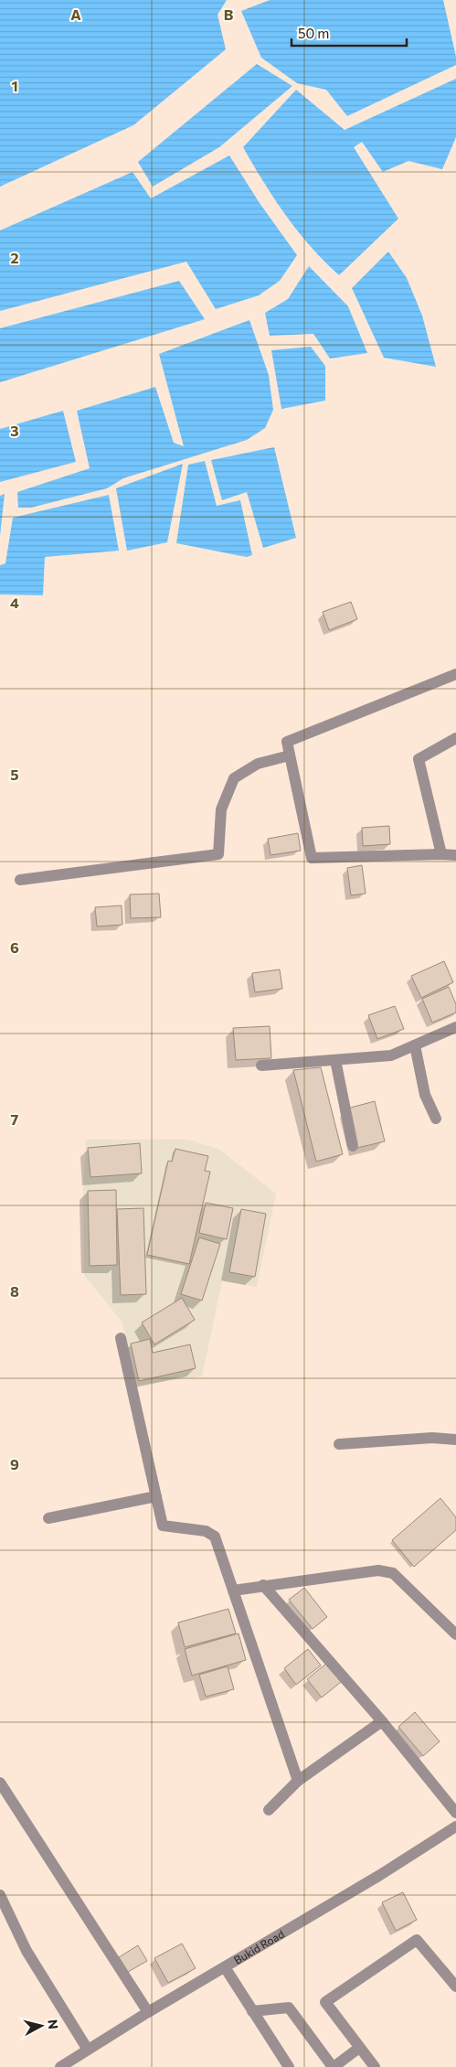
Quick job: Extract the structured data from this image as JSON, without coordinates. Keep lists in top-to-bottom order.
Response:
{
  "streets": {
    "street": ["Bukid Road"]
  },
  "scale_bar": "50 m",
  "north": "right",
  "grid": {
    "columns": ["A", "B"],
    "rows": [
      "1",
      "2",
      "3",
      "4",
      "5",
      "6",
      "7",
      "8",
      "9"
    ]
  }
}
